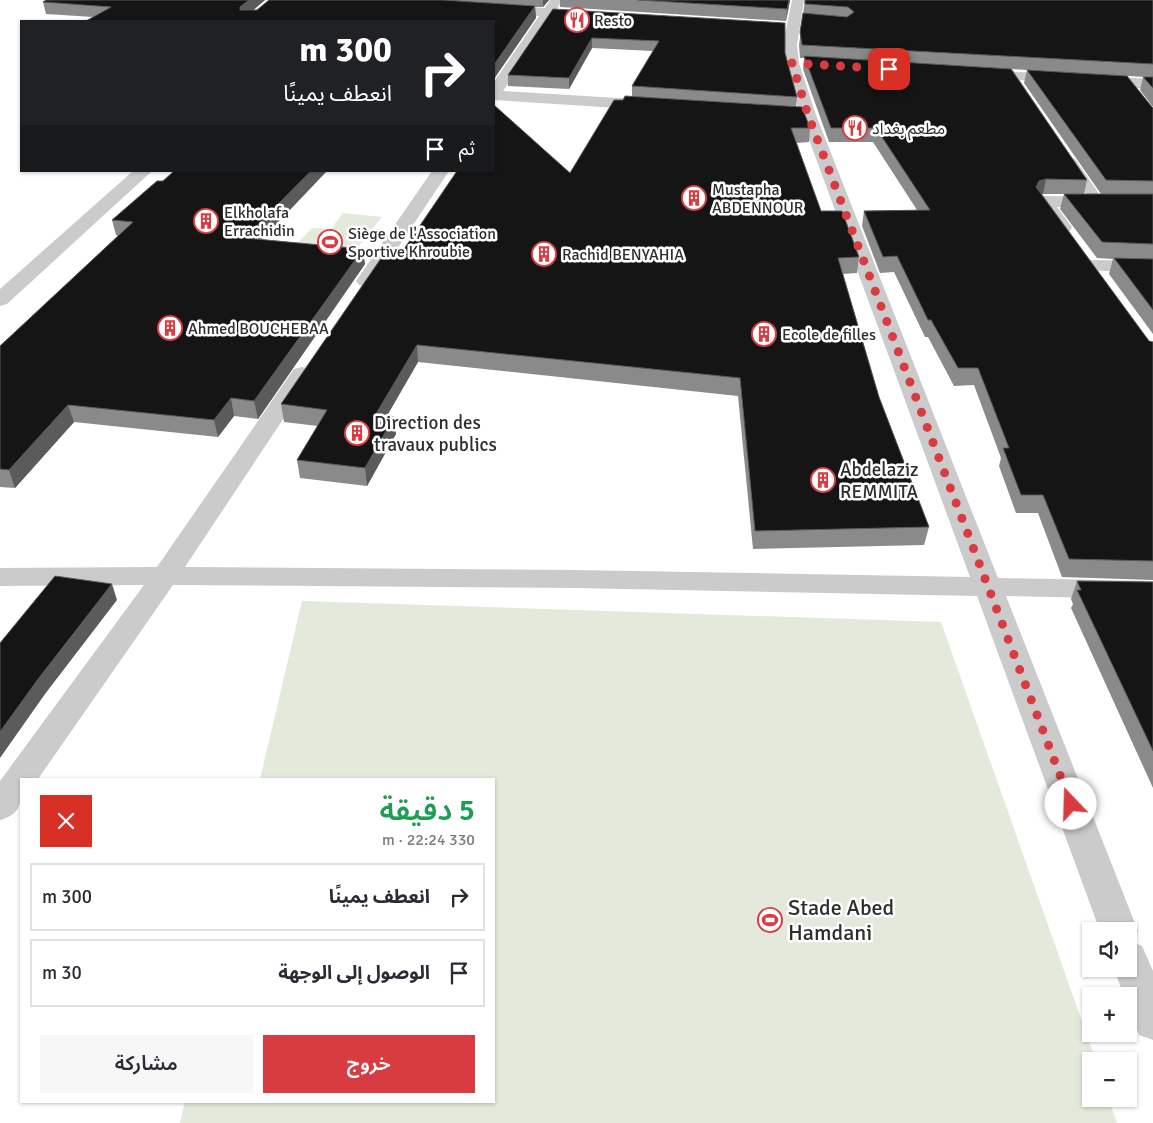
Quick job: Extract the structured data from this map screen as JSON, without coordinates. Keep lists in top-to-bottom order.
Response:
{
  "places": {
    "restaurant": ["Resto", "مطعم بغداد"],
    "building": [
      "Mustapha ABDENNOUR",
      "Elkholafa Errachidin",
      "Rachid BENYAHIA",
      "Ahmed BOUCHEBAA",
      "Ecole de filles",
      "Direction des travaux publics",
      "Abdelaziz REMMITA"
    ],
    "sports": ["Siège de l'Association Sportive Khroubie", "Stade Abed Hamdani"]
  },
  "page": {
    "turn": ["300 m", "انعطف يمينًا"],
    "then": "ثم",
    "heading": ["5 دقيقة", "330 m · 22:24"],
    "list": [
      {
        "name": "انعطف يمينًا",
        "value": "300 m"
      },
      {
        "name": "الوصول إلى الوجهة",
        "value": "30 m"
      }
    ],
    "map_buttons": ["+", "−"],
    "buttons": ["خروج", "مشاركة"]
  }
}
